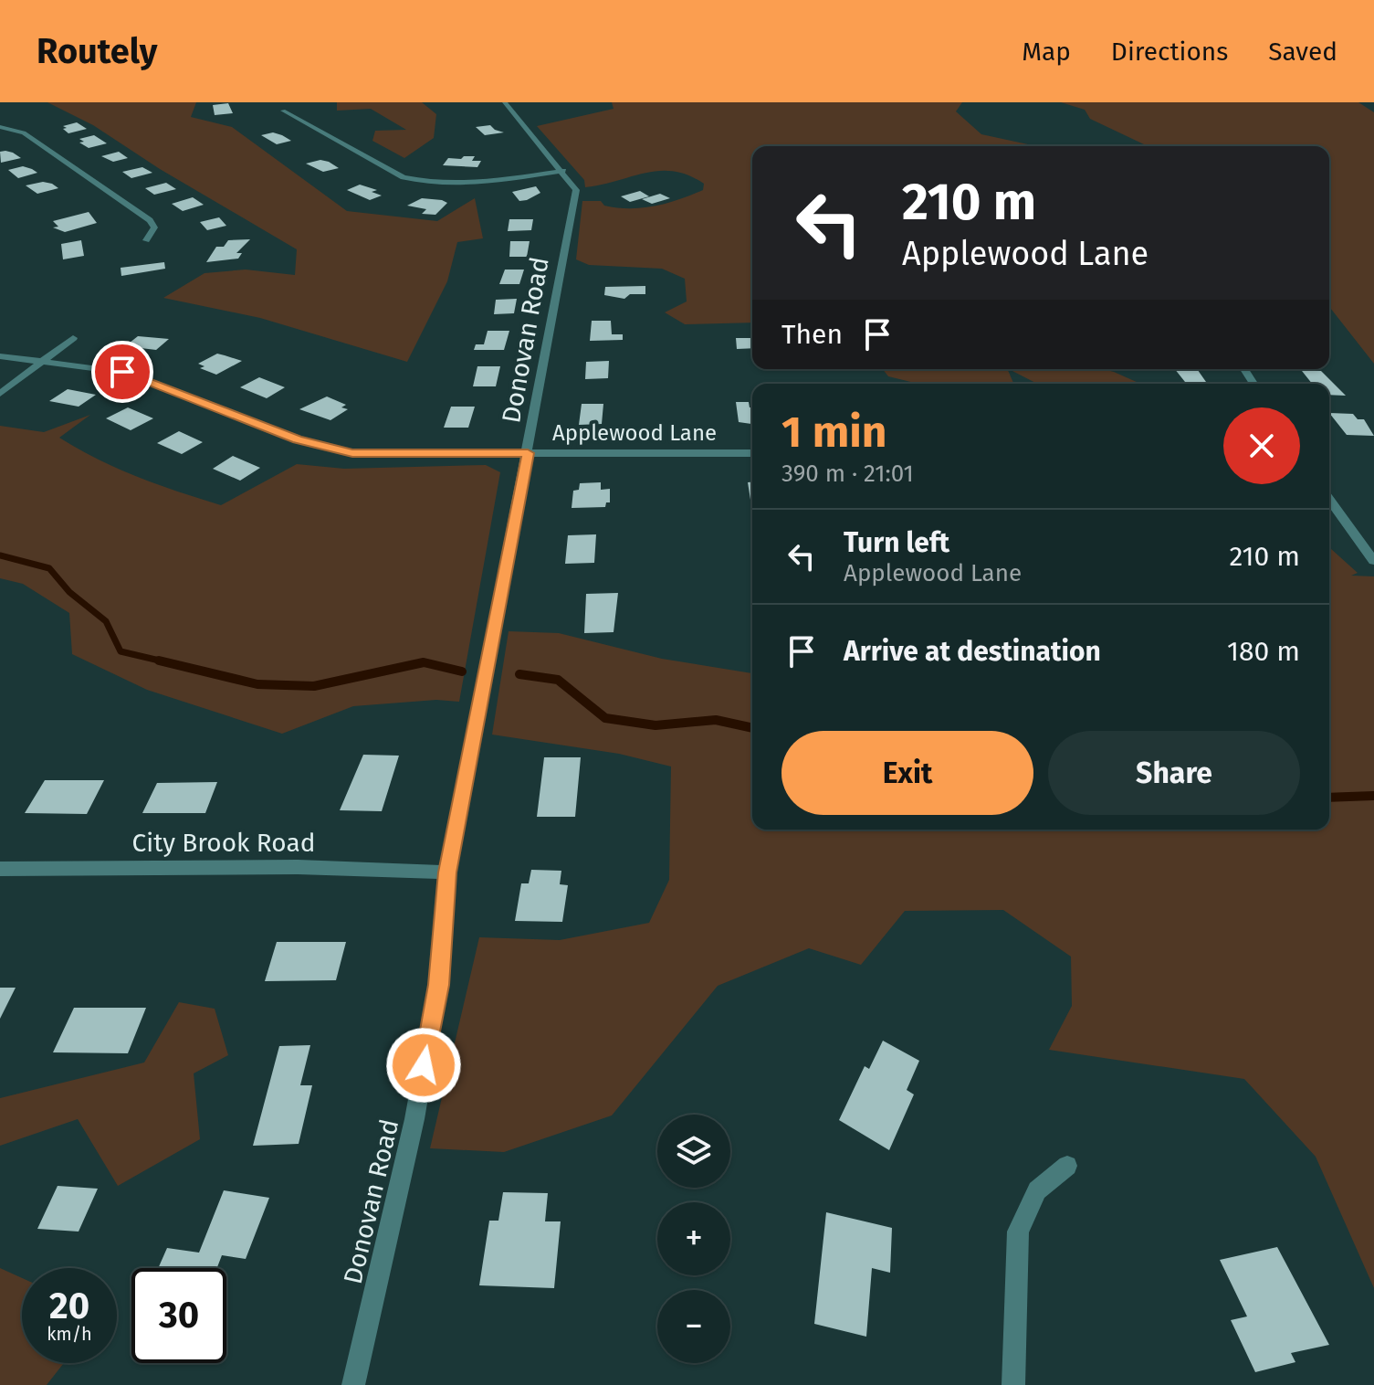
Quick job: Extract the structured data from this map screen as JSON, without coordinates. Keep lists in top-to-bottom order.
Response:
{
  "streets": {
    "street": ["Donovan Road", "Applewood Lane", "City Brook Road"]
  },
  "crossings": [
    ["Donovan Road", "Applewood Lane"],
    ["Donovan Road", "City Brook Road"]
  ],
  "page": {
    "header": "Routely",
    "nav": ["Map", "Directions", "Saved"],
    "turn": ["210 m", "Applewood Lane"],
    "then": "Then",
    "heading": ["1 min", "390 m · 21:01"],
    "list": [
      {
        "name": "Turn left",
        "note": "Applewood Lane",
        "value": "210 m"
      },
      {
        "name": "Arrive at destination",
        "value": "180 m"
      }
    ],
    "buttons": ["Exit", "Share"],
    "map_buttons": ["+", "−"],
    "speed": "20 km/h",
    "limit": "30"
  }
}
